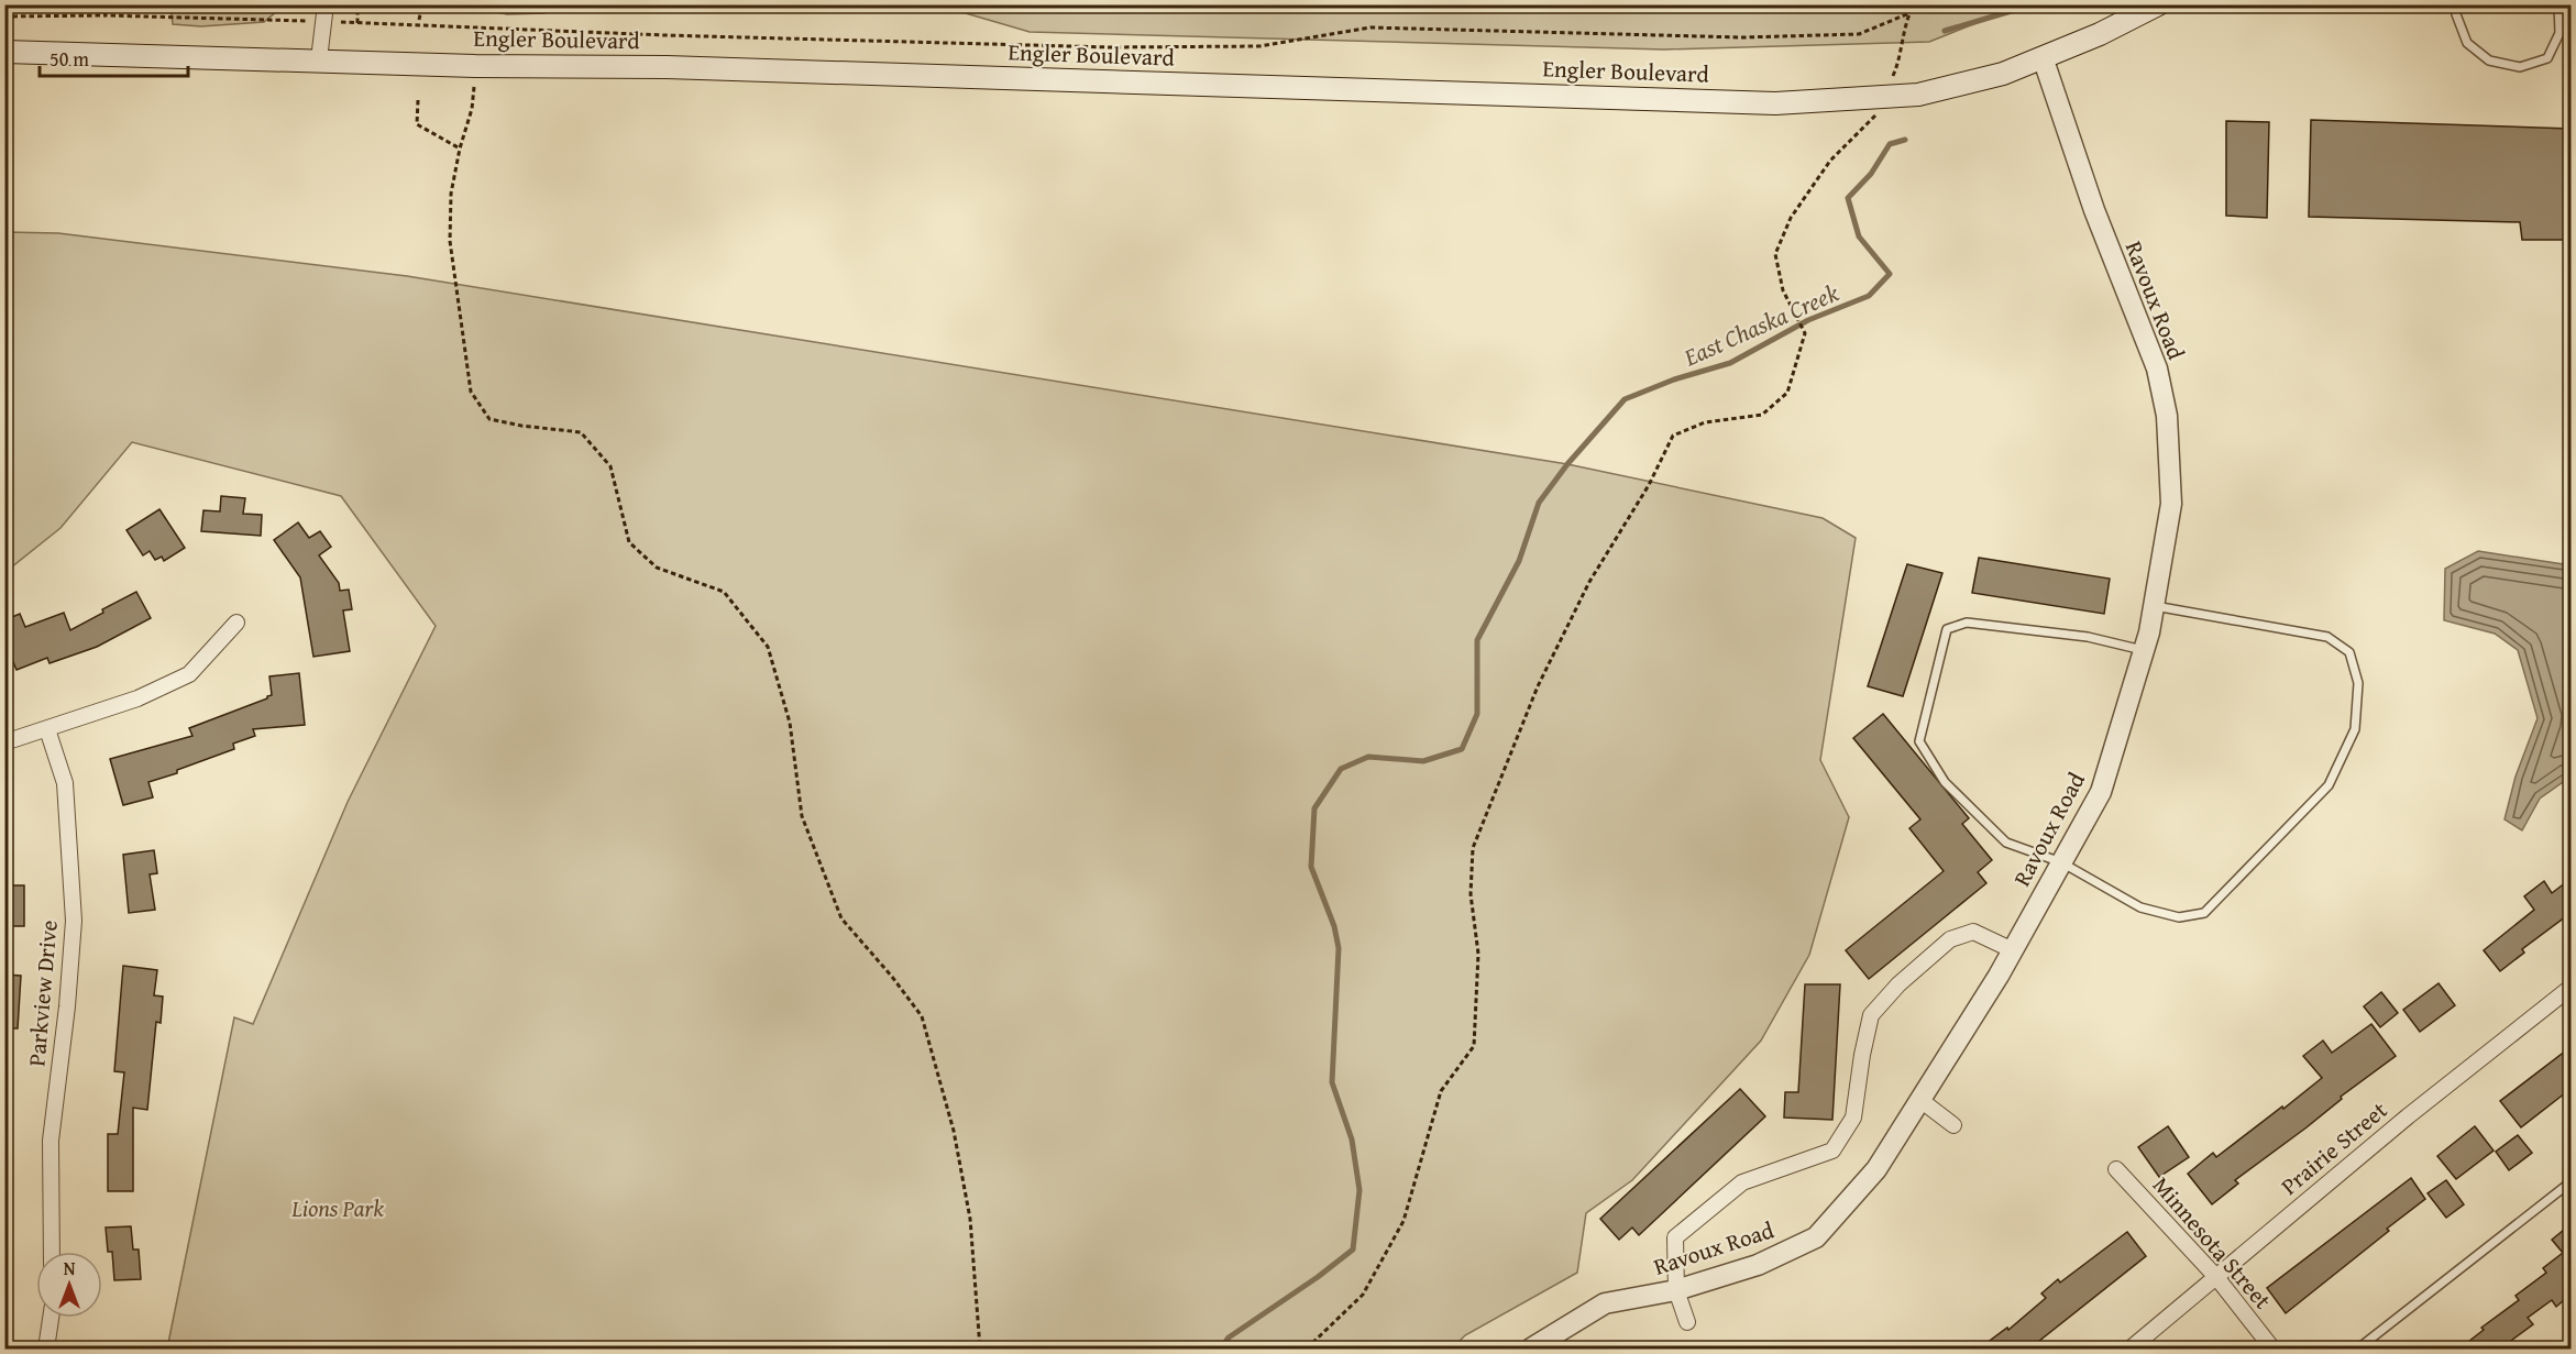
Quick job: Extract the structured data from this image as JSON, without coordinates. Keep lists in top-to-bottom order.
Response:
{
  "streets": {
    "main road": ["Engler Boulevard"],
    "street": [
      "Ravoux Road",
      "Parkview Drive",
      "Prairie Street",
      "Minnesota Street"
    ]
  },
  "crossings": [
    ["Engler Boulevard", "Ravoux Road"],
    ["Prairie Street", "Minnesota Street"]
  ],
  "water": ["East Chaska Creek"],
  "parks": ["Lions Park"],
  "scale_bar": "50 m",
  "north": "top"
}
